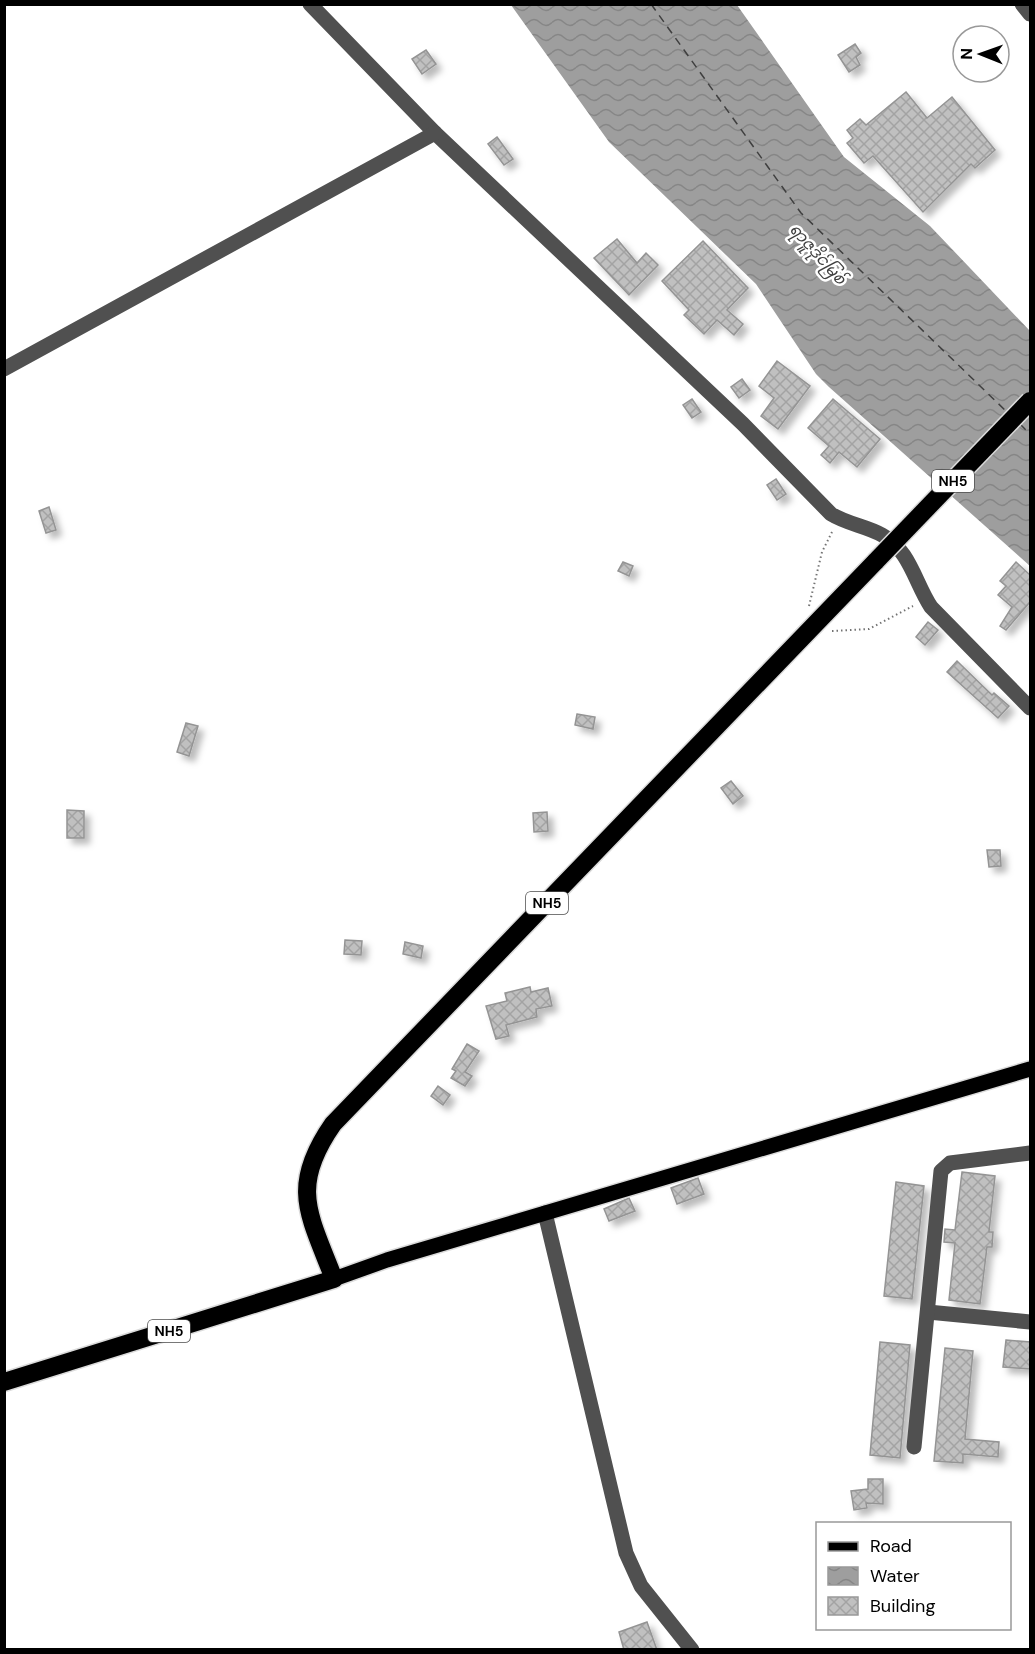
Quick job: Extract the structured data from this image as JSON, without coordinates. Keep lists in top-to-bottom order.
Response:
{
  "streets": {
    "highway": ["NH5"]
  },
  "water": ["ရာဇူဒိုင်မြစ်"],
  "legend": ["Road", "Water", "Building"],
  "north": "left"
}
